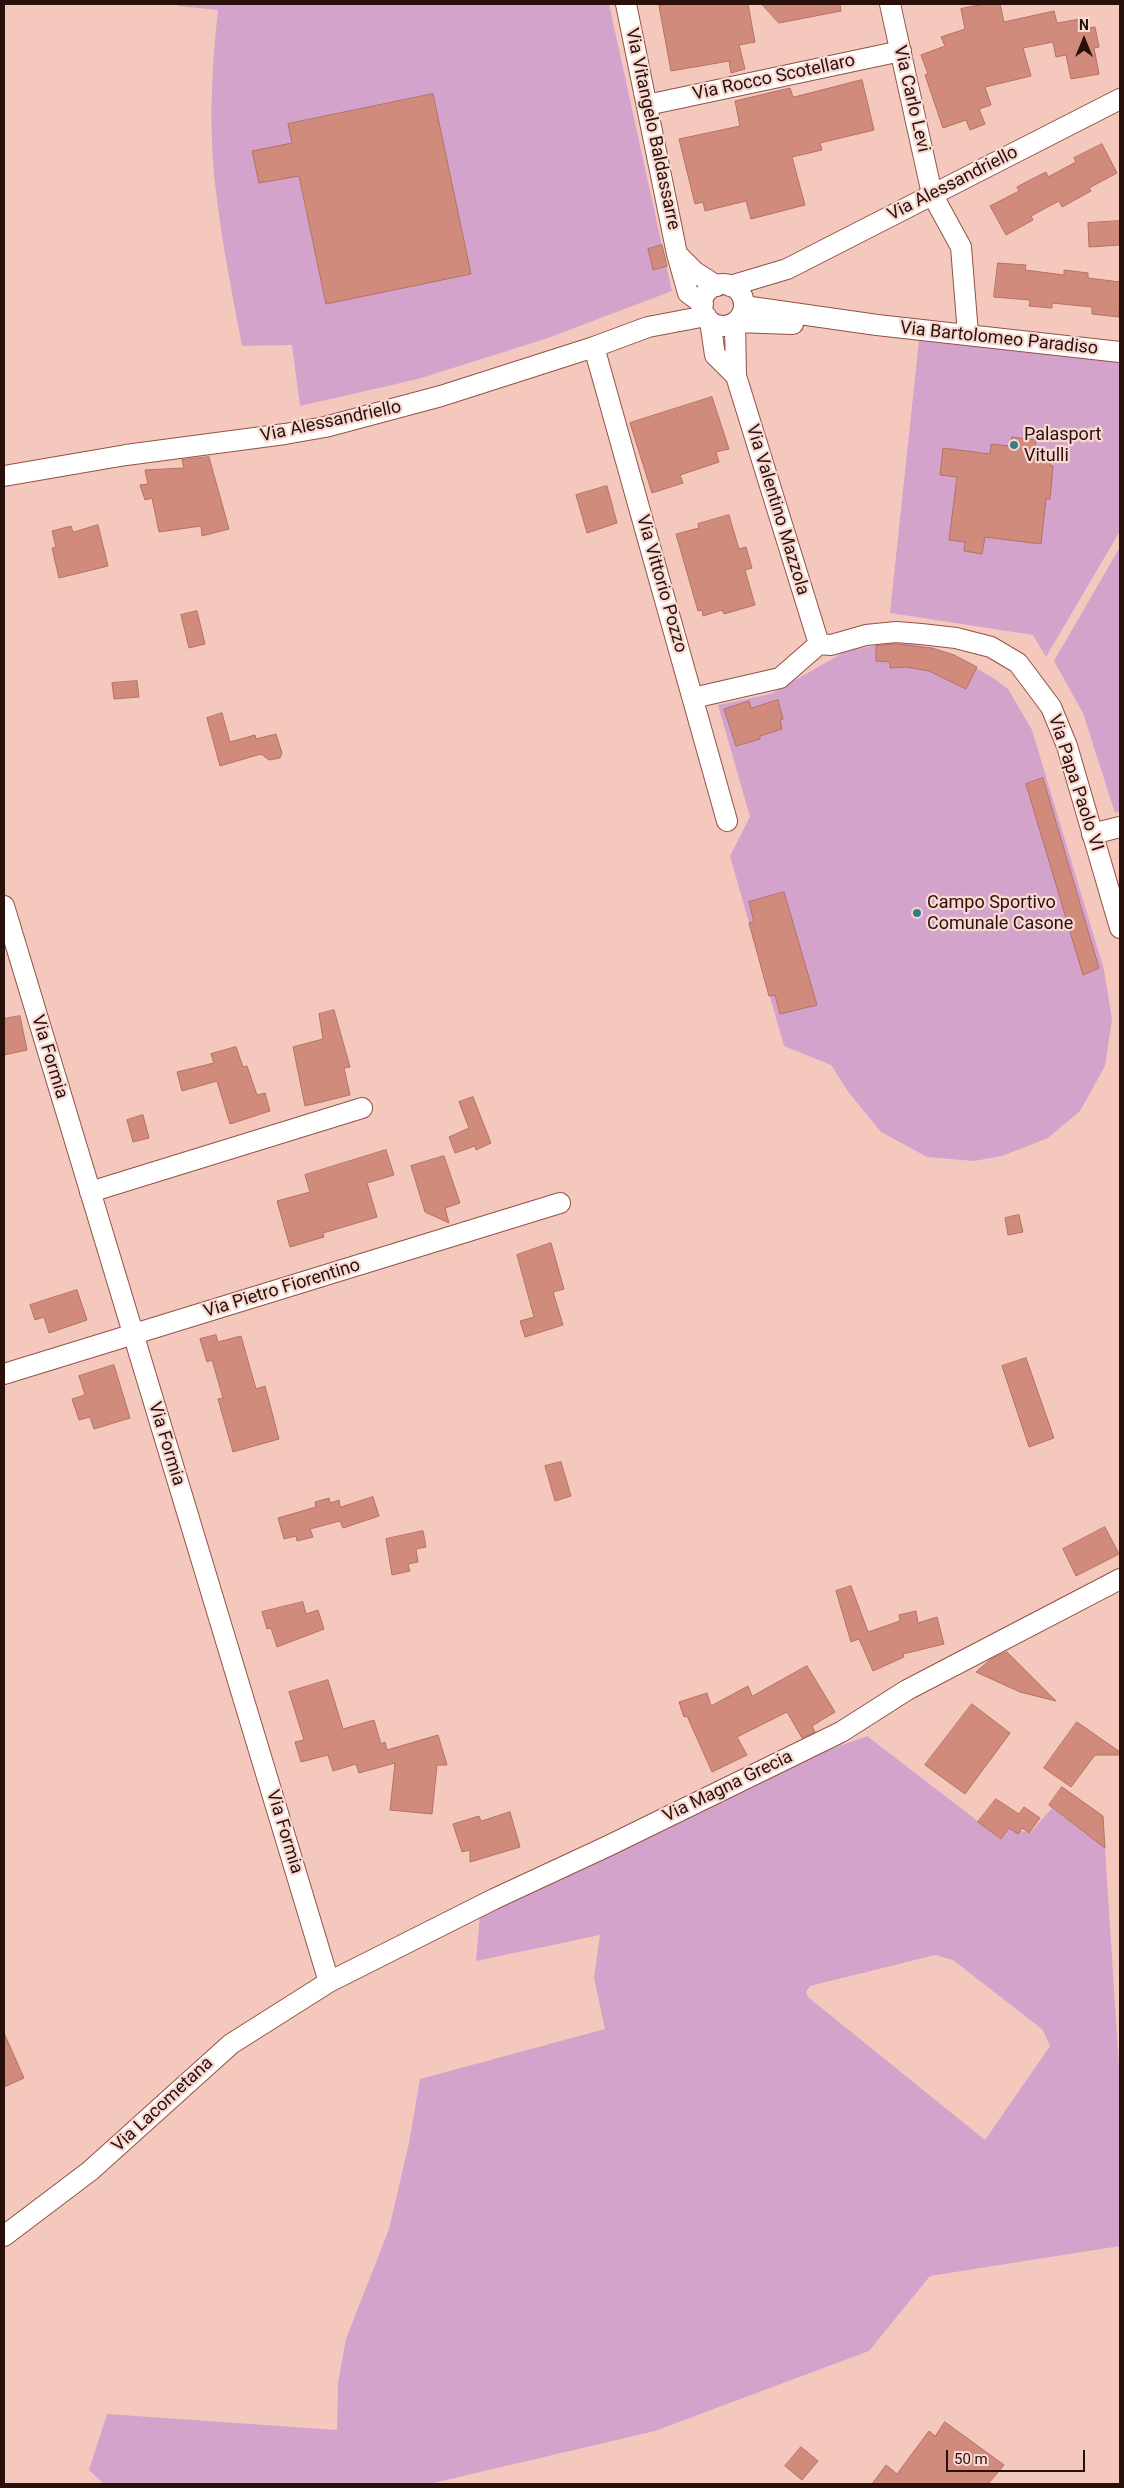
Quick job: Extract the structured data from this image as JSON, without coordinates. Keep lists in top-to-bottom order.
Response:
{
  "streets": {
    "street": [
      "Via Rocco Scotellaro",
      "Via Carlo Levi",
      "Via Vitangelo Baldassarre",
      "Via Alessandriello",
      "Via Bartolomeo Paradiso",
      "Via Valentino Mazzola",
      "Via Vittorio Pozzo",
      "Via Papa Paolo VI",
      "Via Formia",
      "Via Pietro Fiorentino",
      "Via Magna Grecia",
      "Via Lacometana"
    ]
  },
  "crossings": [
    ["Via Rocco Scotellaro", "Via Carlo Levi"],
    ["Via Rocco Scotellaro", "Via Vitangelo Baldassarre"],
    ["Via Carlo Levi", "Via Alessandriello"],
    ["Via Carlo Levi", "Via Bartolomeo Paradiso"],
    ["Via Vitangelo Baldassarre", "Via Alessandriello"],
    ["Via Vitangelo Baldassarre", "Via Bartolomeo Paradiso"],
    ["Via Vitangelo Baldassarre", "Via Valentino Mazzola"],
    ["Via Alessandriello", "Via Bartolomeo Paradiso"],
    ["Via Alessandriello", "Via Valentino Mazzola"],
    ["Via Alessandriello", "Via Vittorio Pozzo"],
    ["Via Bartolomeo Paradiso", "Via Valentino Mazzola"],
    ["Via Valentino Mazzola", "Via Papa Paolo VI"],
    ["Via Formia", "Via Pietro Fiorentino"],
    ["Via Formia", "Via Magna Grecia"],
    ["Via Formia", "Via Lacometana"],
    ["Via Magna Grecia", "Via Lacometana"]
  ],
  "places": ["Palasport Vitulli", "Campo Sportivo Comunale Casone"],
  "scale_bar": "50 m",
  "north": "top"
}
